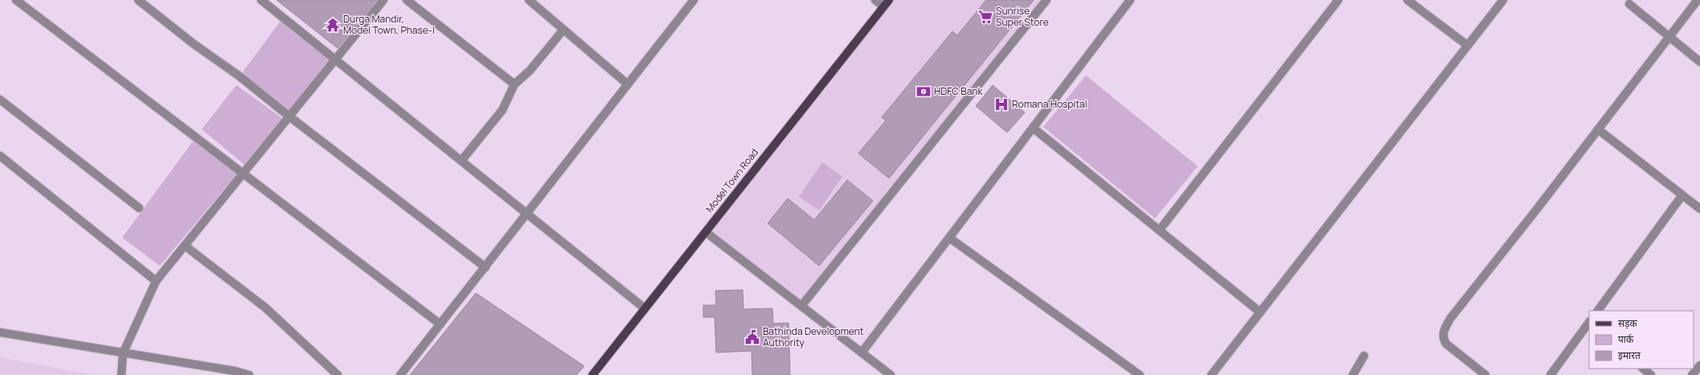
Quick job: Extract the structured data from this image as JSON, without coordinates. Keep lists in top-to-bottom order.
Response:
{
  "streets": {
    "main road": ["Model Town Road"]
  },
  "places": {
    "supermarket": ["Sunrise Super Store"],
    "temple": ["Durga Mandir, Model Town, Phase-I"],
    "bank": ["HDFC Bank"],
    "hospital": ["Romana Hospital"],
    "public building": ["Bathinda Development Authority"]
  },
  "legend": ["सड़क", "पार्क", "इमारत"]
}
